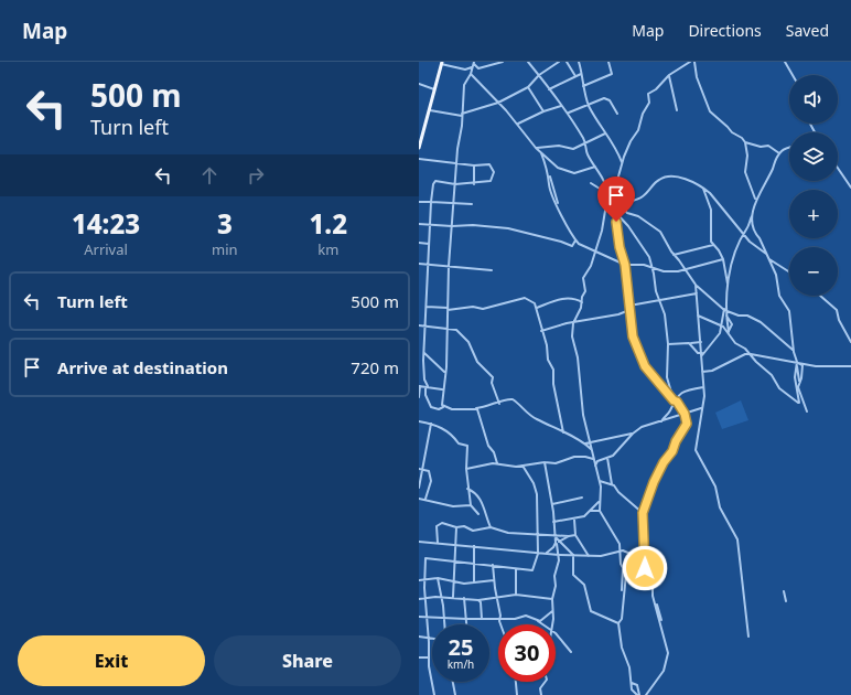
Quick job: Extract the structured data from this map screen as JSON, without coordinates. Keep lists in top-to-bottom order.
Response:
{
  "page": {
    "header": "Map",
    "nav": ["Map", "Directions", "Saved"],
    "turn": ["500 m", "Turn left"],
    "map_buttons": ["+", "−"],
    "eta": [
      "14:23",
      "Arrival",
      "3",
      "min",
      "1.2",
      "km"
    ],
    "list": [
      {
        "name": "Turn left",
        "value": "500 m"
      },
      {
        "name": "Arrive at destination",
        "value": "720 m"
      }
    ],
    "speed": "25 km/h",
    "limit": "30",
    "buttons": ["Exit", "Share"]
  }
}
